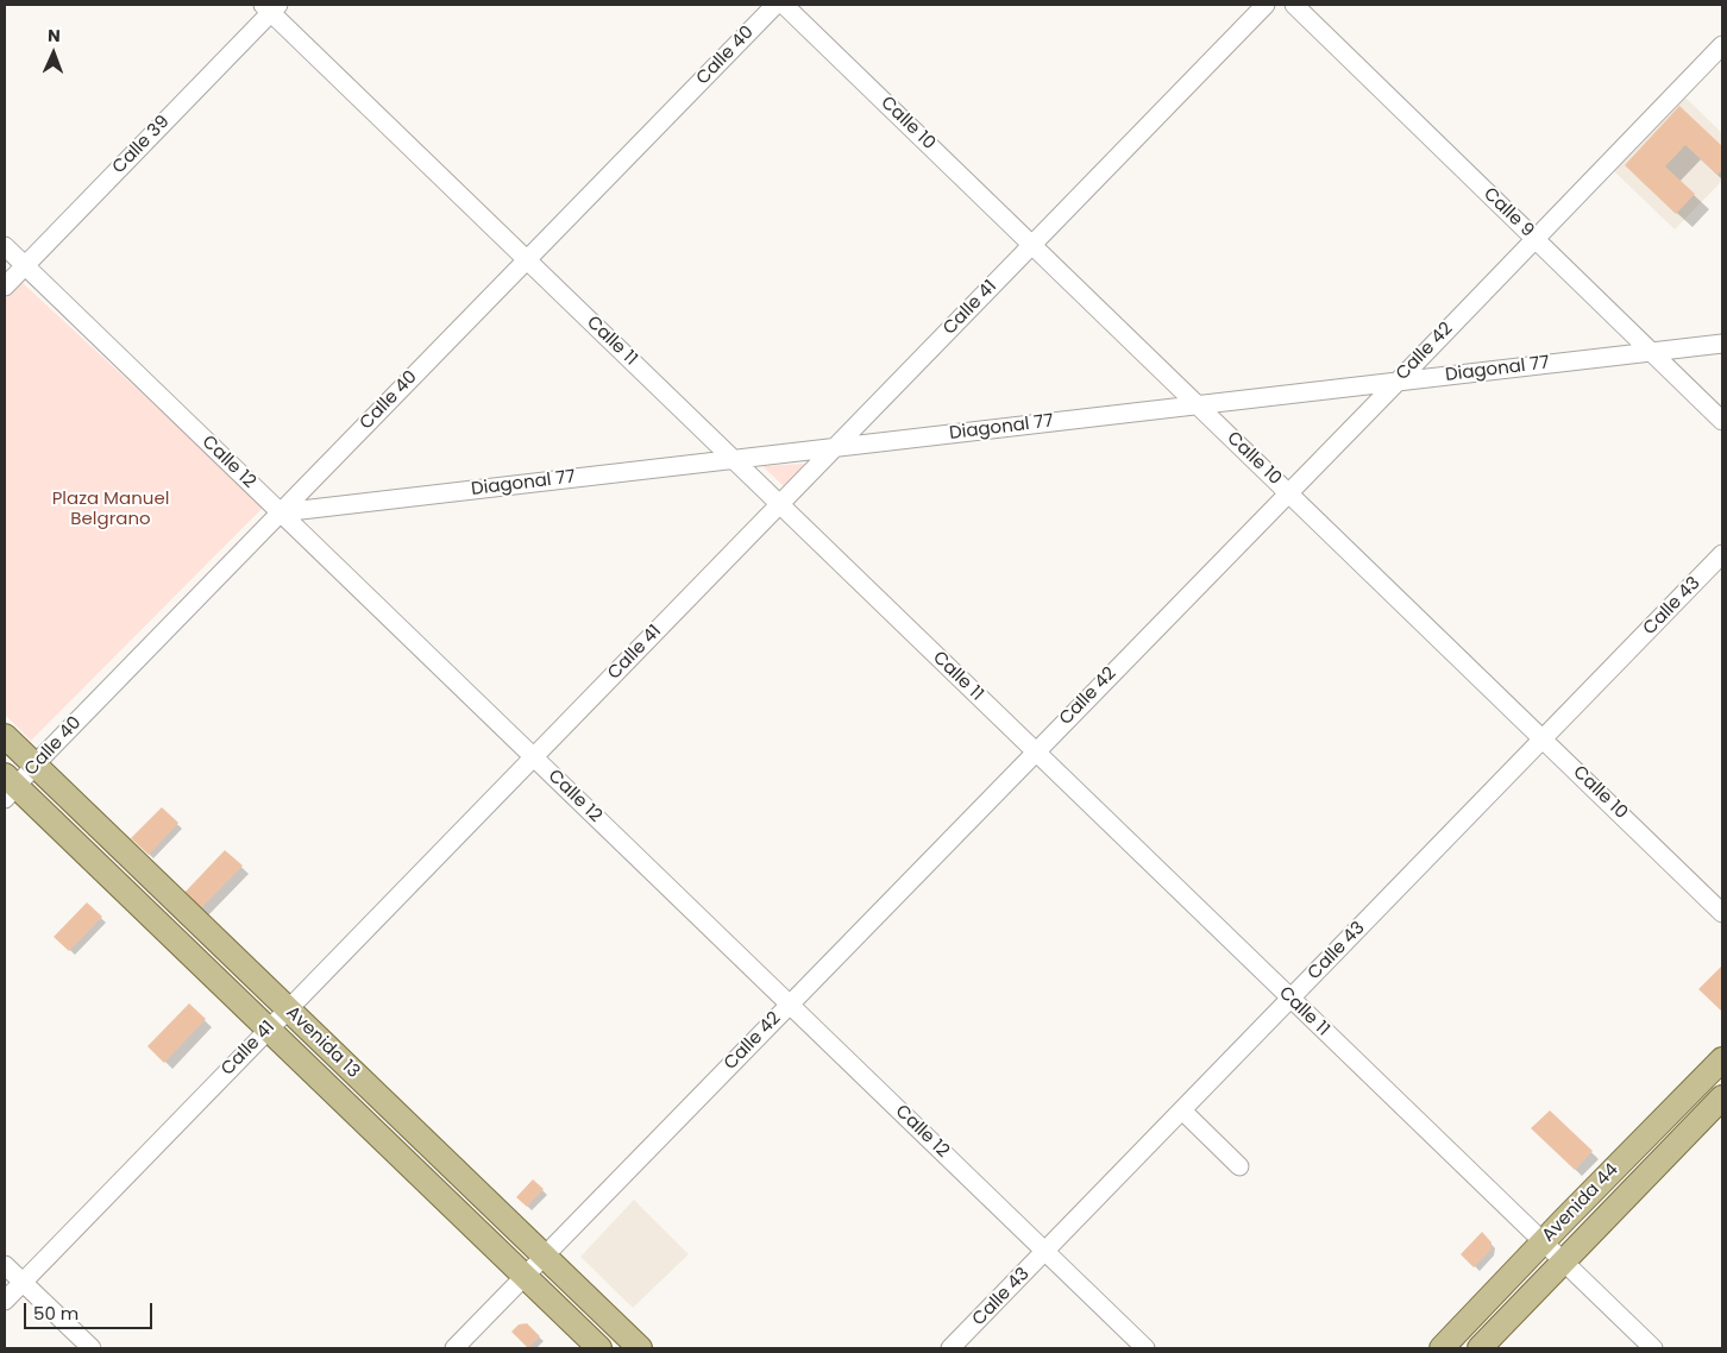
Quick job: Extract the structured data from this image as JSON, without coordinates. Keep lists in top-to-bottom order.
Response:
{
  "streets": {
    "main road": ["Avenida 13", "Avenida 44"],
    "street": [
      "Calle 40",
      "Calle 10",
      "Calle 39",
      "Calle 9",
      "Calle 41",
      "Calle 11",
      "Calle 42",
      "Diagonal 77",
      "Calle 12",
      "Calle 43"
    ]
  },
  "crossings": [
    ["Calle 40", "Calle 11"],
    ["Calle 40", "Diagonal 77"],
    ["Calle 40", "Calle 12"],
    ["Calle 40", "Avenida 13"],
    ["Calle 10", "Calle 41"],
    ["Calle 10", "Calle 42"],
    ["Calle 10", "Diagonal 77"],
    ["Calle 10", "Calle 43"],
    ["Calle 39", "Calle 11"],
    ["Calle 39", "Calle 12"],
    ["Calle 9", "Calle 42"],
    ["Calle 9", "Diagonal 77"],
    ["Calle 41", "Calle 11"],
    ["Calle 41", "Diagonal 77"],
    ["Calle 41", "Calle 12"],
    ["Calle 41", "Avenida 13"],
    ["Calle 11", "Calle 42"],
    ["Calle 11", "Diagonal 77"],
    ["Calle 11", "Calle 43"],
    ["Calle 11", "Avenida 44"],
    ["Calle 42", "Diagonal 77"],
    ["Calle 42", "Calle 12"],
    ["Calle 42", "Avenida 13"],
    ["Diagonal 77", "Calle 12"],
    ["Calle 12", "Calle 43"]
  ],
  "parks": ["Plaza Manuel Belgrano"],
  "scale_bar": "50 m",
  "north": "top"
}
